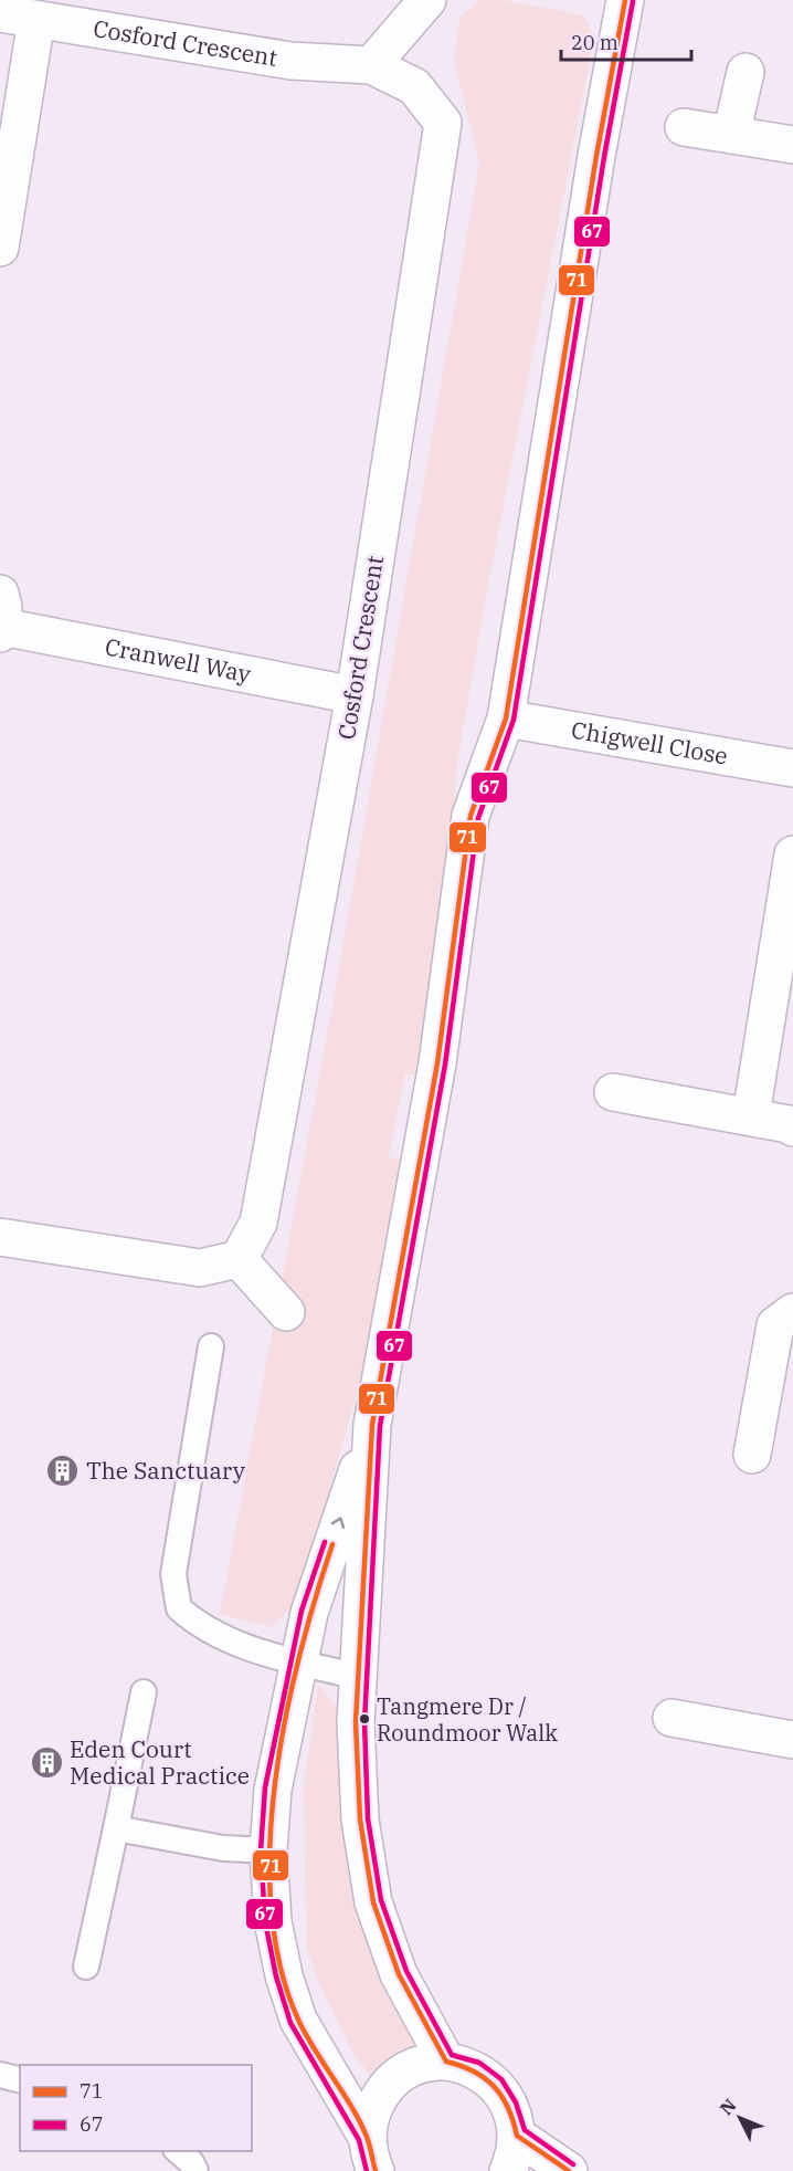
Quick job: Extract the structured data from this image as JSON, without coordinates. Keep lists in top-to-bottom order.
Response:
{
  "streets": {
    "street": ["Cosford Crescent", "Cranwell Way", "Chigwell Close"]
  },
  "crossings": [
    ["Cosford Crescent", "Cranwell Way"]
  ],
  "places": {
    "building": ["The Sanctuary", "Eden Court Medical Practice"],
    "other": ["Tangmere Dr / Roundmoor Walk"]
  },
  "lines": ["transit line 71", "transit line 67"],
  "legend": ["71", "67"],
  "scale_bar": "20 m",
  "north": "top left"
}
